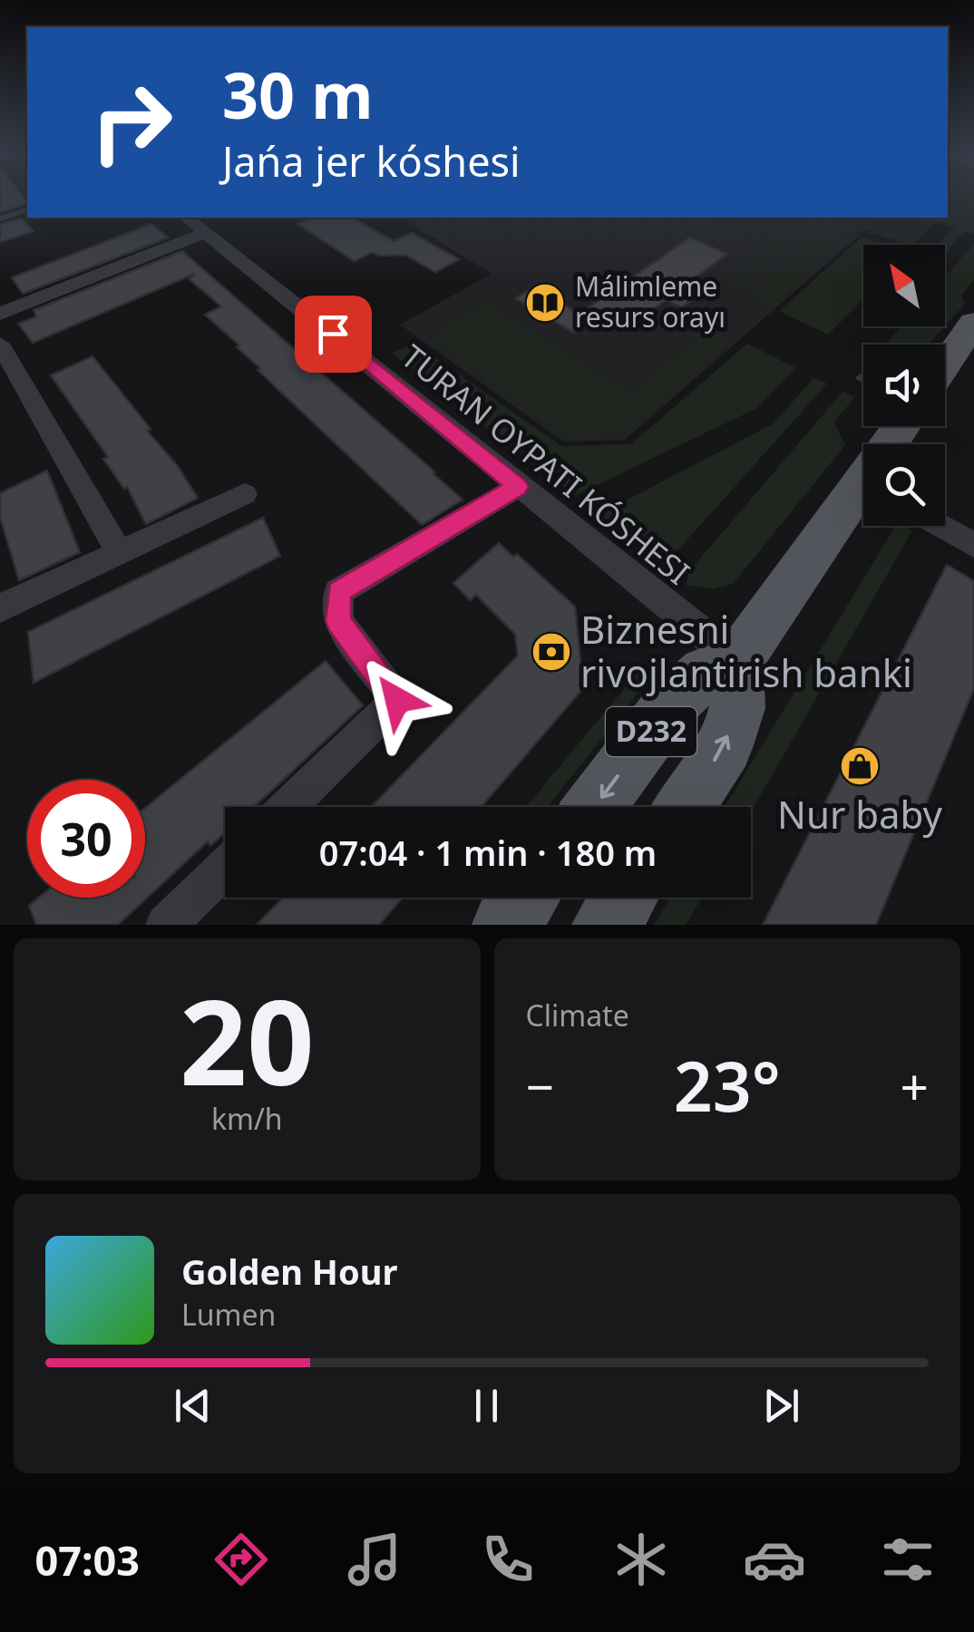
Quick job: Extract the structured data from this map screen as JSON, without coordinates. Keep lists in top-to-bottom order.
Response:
{
  "streets": {
    "main road": ["D232"]
  },
  "places": {
    "library": ["Málimleme resurs orayı"],
    "bank": ["Biznesni rivojlantirish banki"],
    "shop": ["Nur baby"]
  },
  "north": "top left",
  "page": {
    "turn": ["30 m", "Jańa jer kóshesi"],
    "limit": "30",
    "trip": "07:04 · 1 min · 180 m",
    "tile": [
      ["20", "km/h"],
      "Climate"
    ],
    "heat": ["−", "23°", "+"],
    "song": ["Golden Hour", "Lumen"],
    "tabs": "07:03"
  }
}
